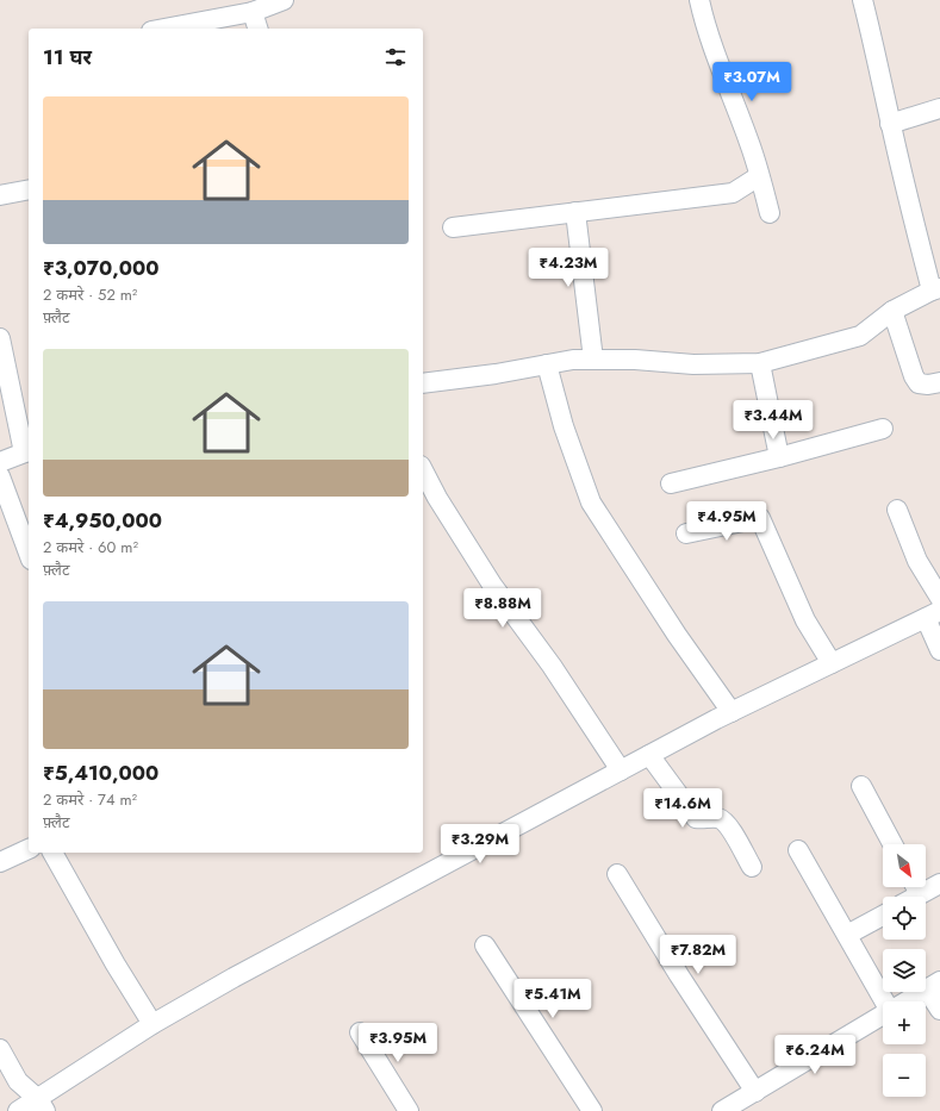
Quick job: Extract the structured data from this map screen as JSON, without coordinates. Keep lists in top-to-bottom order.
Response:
{
  "north": "bottom right",
  "page": {
    "heading": "11 घर",
    "price": [
      "₹3.07M",
      "₹4.23M",
      "₹3.44M",
      "₹4.95M",
      "₹8.88M",
      "₹14.6M",
      "₹3.29M",
      "₹7.82M",
      "₹5.41M",
      "₹3.95M",
      "₹6.24M"
    ],
    "list": [
      {
        "name": "₹3,070,000",
        "note": "2 कमरे · 52 m² · फ़्लैट"
      },
      {
        "name": "₹4,950,000",
        "note": "2 कमरे · 60 m² · फ़्लैट"
      },
      {
        "name": "₹5,410,000",
        "note": "2 कमरे · 74 m² · फ़्लैट"
      }
    ],
    "map_buttons": ["+", "−"]
  }
}
